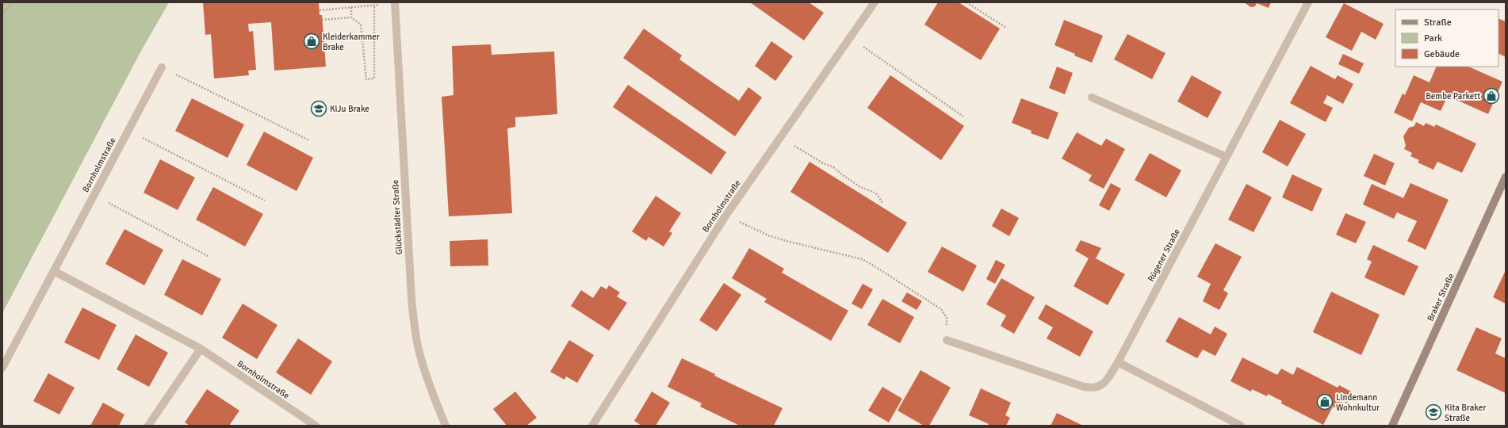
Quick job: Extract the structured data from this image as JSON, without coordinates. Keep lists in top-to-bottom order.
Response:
{
  "streets": {
    "main road": ["Braker Straße"],
    "street": ["Bornholmstraße", "Glückstädter Straße", "Rügener Straße"]
  },
  "places": {
    "shop": ["Kleiderkammer Brake", "Bembe Parkett", "Lindemann Wohnkultur"],
    "school or university": ["KiJu Brake", "Kita Braker Straße"]
  },
  "legend": ["Straße", "Park", "Gebäude"]
}
